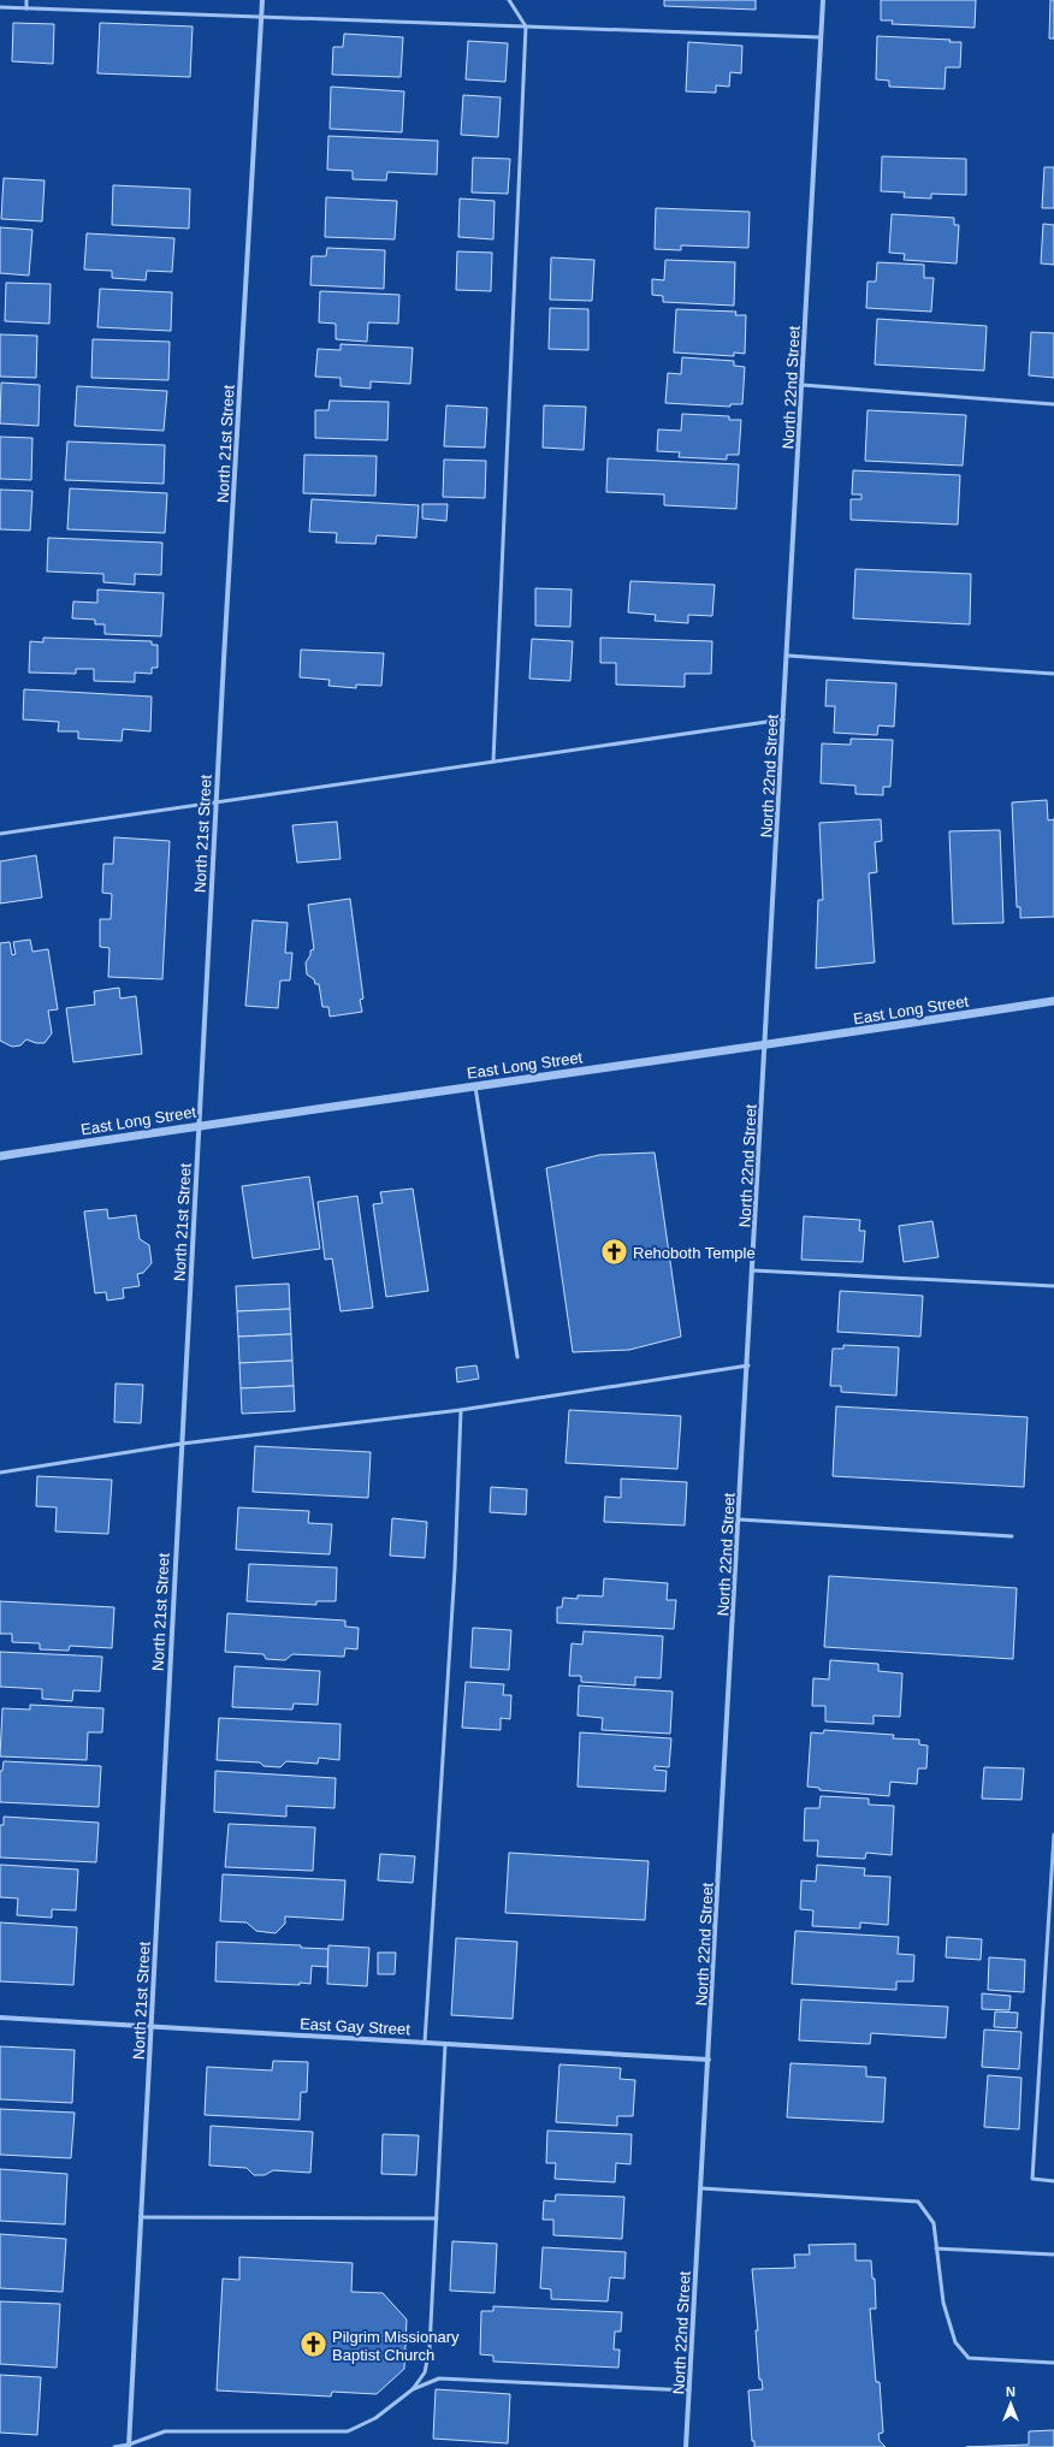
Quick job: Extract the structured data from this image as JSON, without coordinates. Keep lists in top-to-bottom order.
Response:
{
  "streets": {
    "street": [
      "North 22nd Street",
      "North 21st Street",
      "East Long Street",
      "East Gay Street"
    ]
  },
  "crossings": [
    ["North 22nd Street", "East Long Street"],
    ["North 22nd Street", "East Gay Street"],
    ["North 21st Street", "East Long Street"],
    ["North 21st Street", "East Gay Street"]
  ],
  "places": {
    "church": ["Rehoboth Temple", "Pilgrim Missionary Baptist Church"]
  },
  "north": "top"
}
